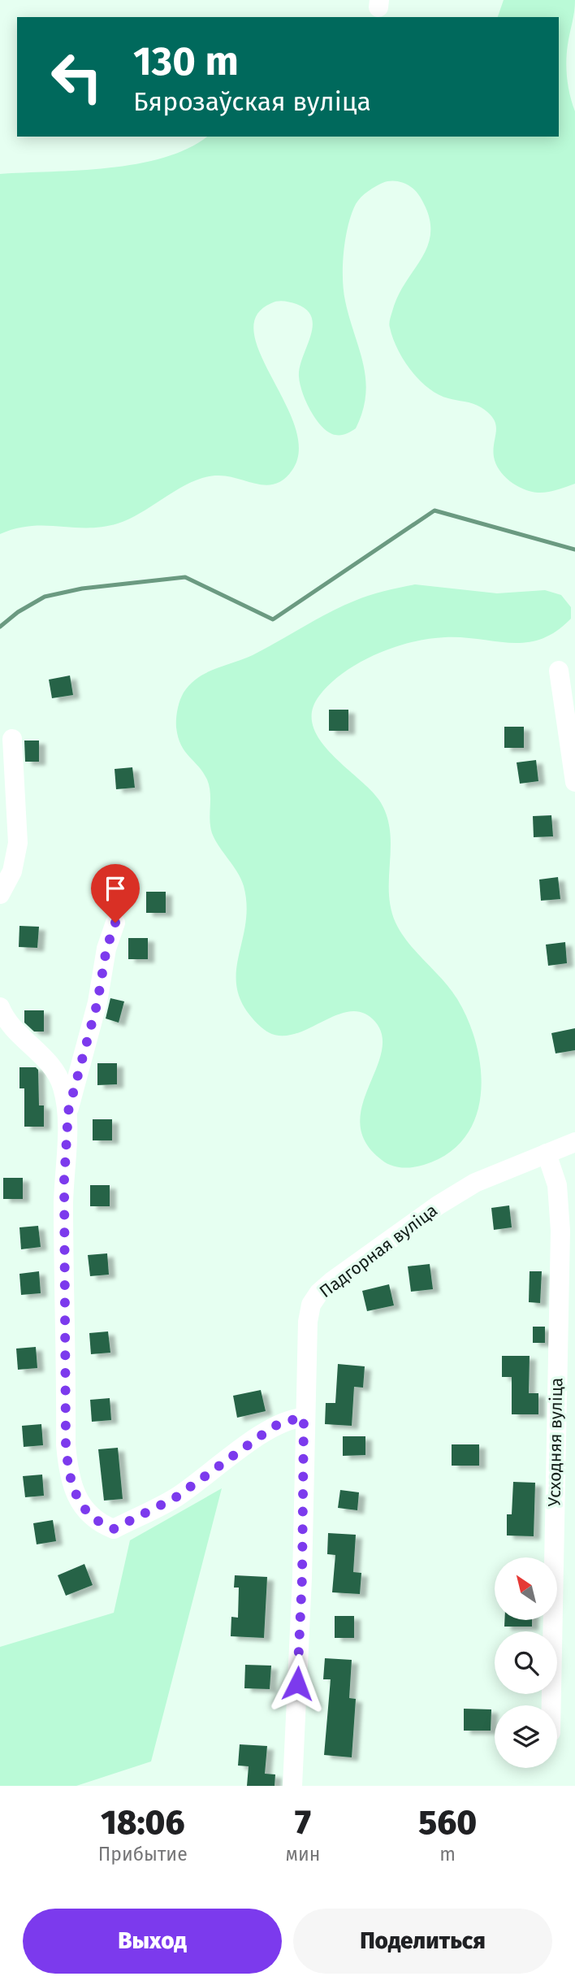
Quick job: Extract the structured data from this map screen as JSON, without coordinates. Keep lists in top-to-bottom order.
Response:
{
  "streets": {
    "street": ["Падгорная вуліца", "Усходняя вуліца"]
  },
  "crossings": [
    ["Падгорная вуліца", "Усходняя вуліца"]
  ],
  "north": "top left",
  "page": {
    "turn": ["130 m", "Бярозаўская вуліца"],
    "eta": [
      "18:06",
      "Прибытие",
      "7",
      "мин",
      "560",
      "m"
    ],
    "buttons": ["Выход", "Поделиться"]
  }
}
